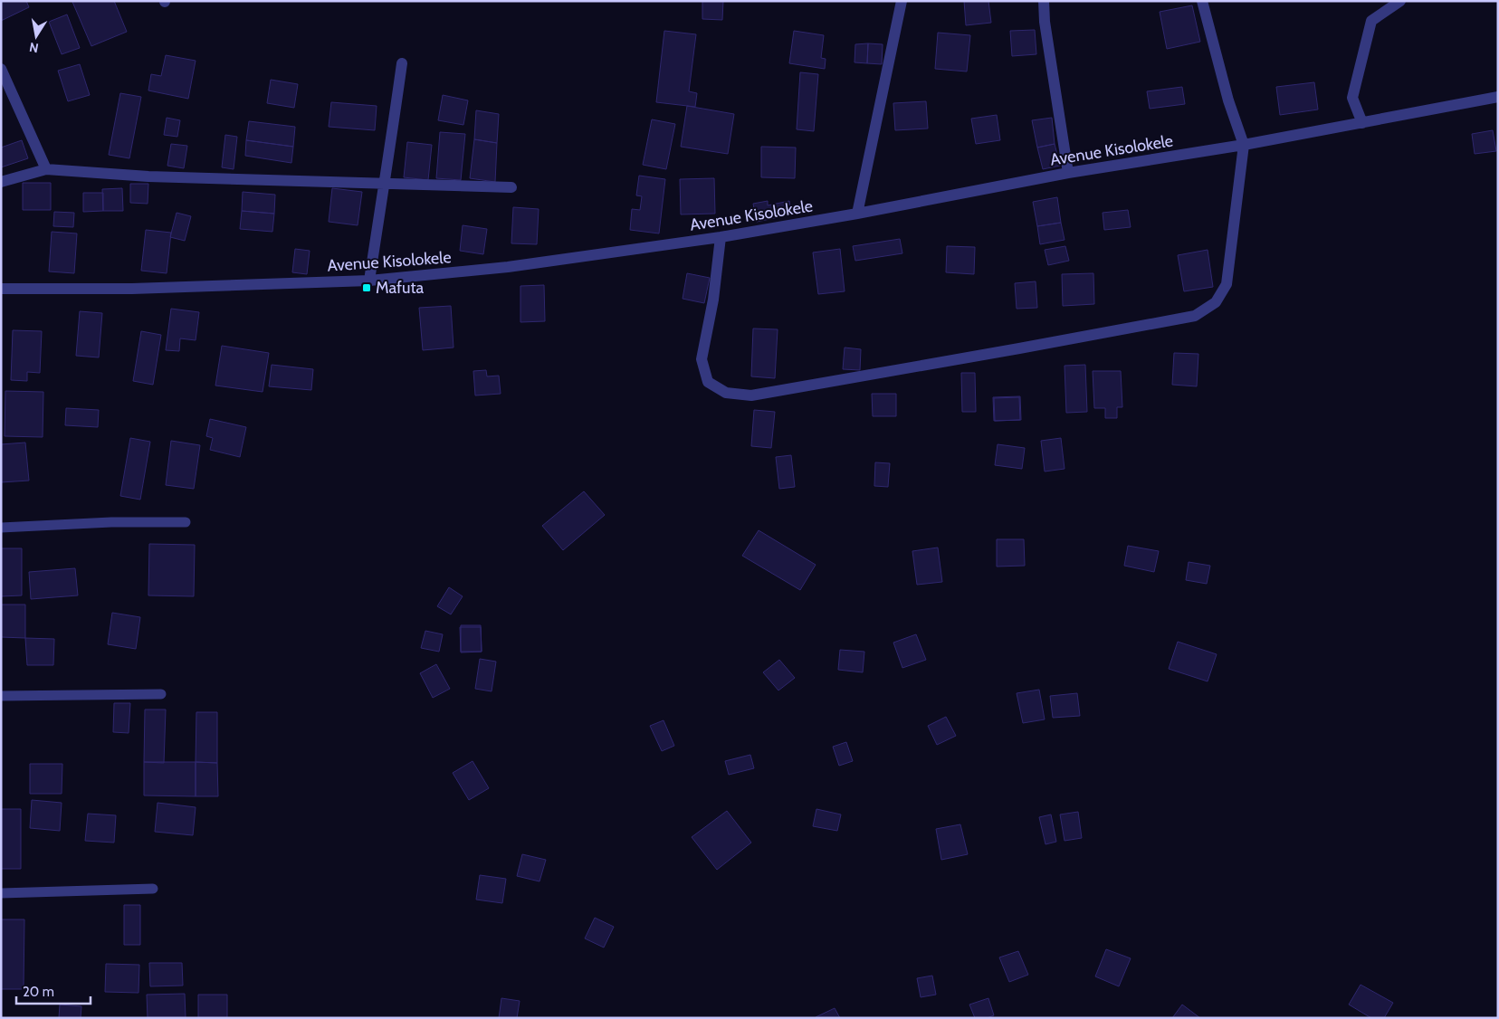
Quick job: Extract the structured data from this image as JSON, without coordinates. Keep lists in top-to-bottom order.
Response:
{
  "streets": {
    "street": ["Avenue Kisolokele"]
  },
  "places": {
    "transit": ["Mafuta"]
  },
  "scale_bar": "20 m",
  "north": "bottom"
}
